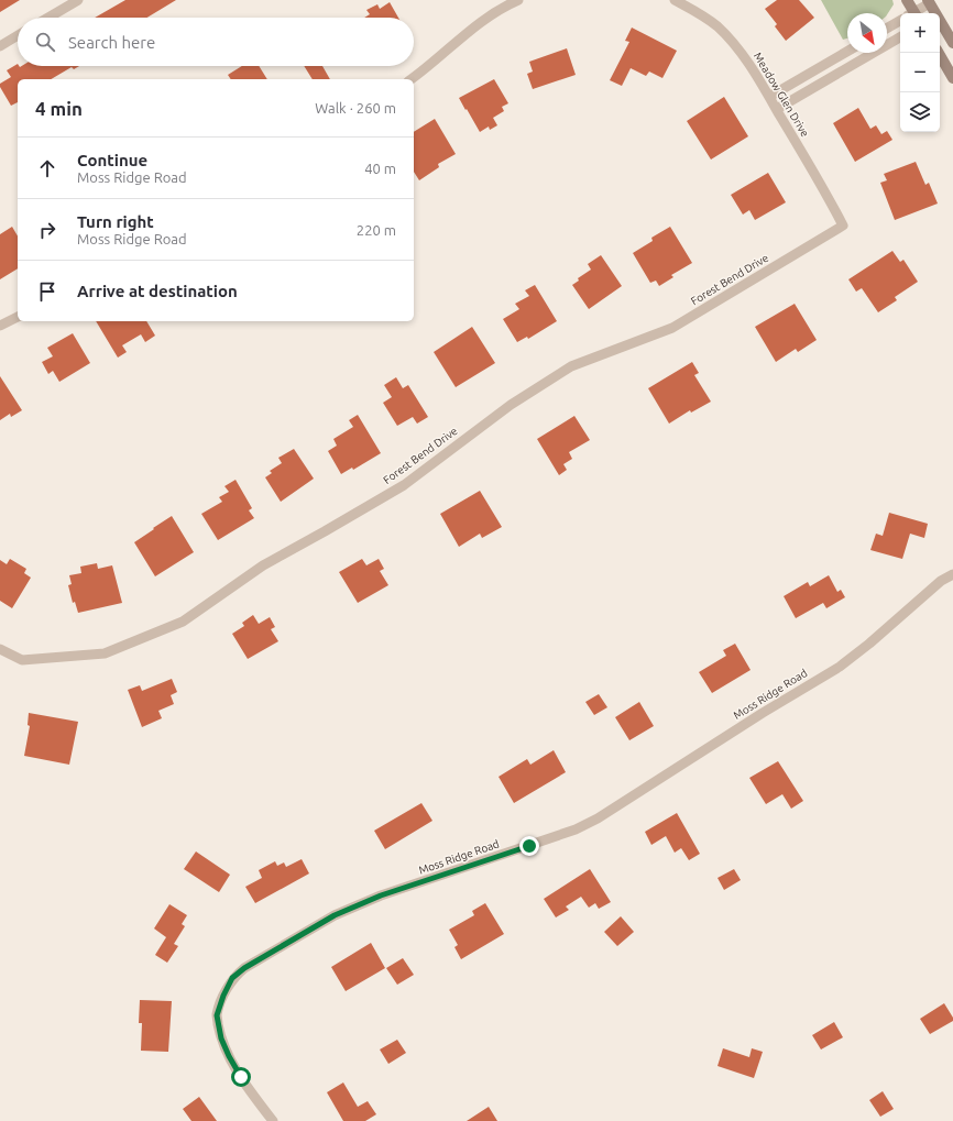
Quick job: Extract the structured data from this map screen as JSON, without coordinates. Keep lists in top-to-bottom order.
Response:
{
  "streets": {
    "street": ["Meadow Glen Drive", "Forest Bend Drive", "Moss Ridge Road"]
  },
  "crossings": [
    ["Meadow Glen Drive", "Forest Bend Drive"]
  ],
  "north": "bottom right",
  "page": {
    "map_buttons": ["+", "−"],
    "search": "Search here",
    "heading": ["4 min", "Walk · 260 m"],
    "list": [
      ["Continue", "Moss Ridge Road", "40 m"],
      ["Turn right", "Moss Ridge Road", "220 m"],
      "Arrive at destination"
    ]
  }
}
